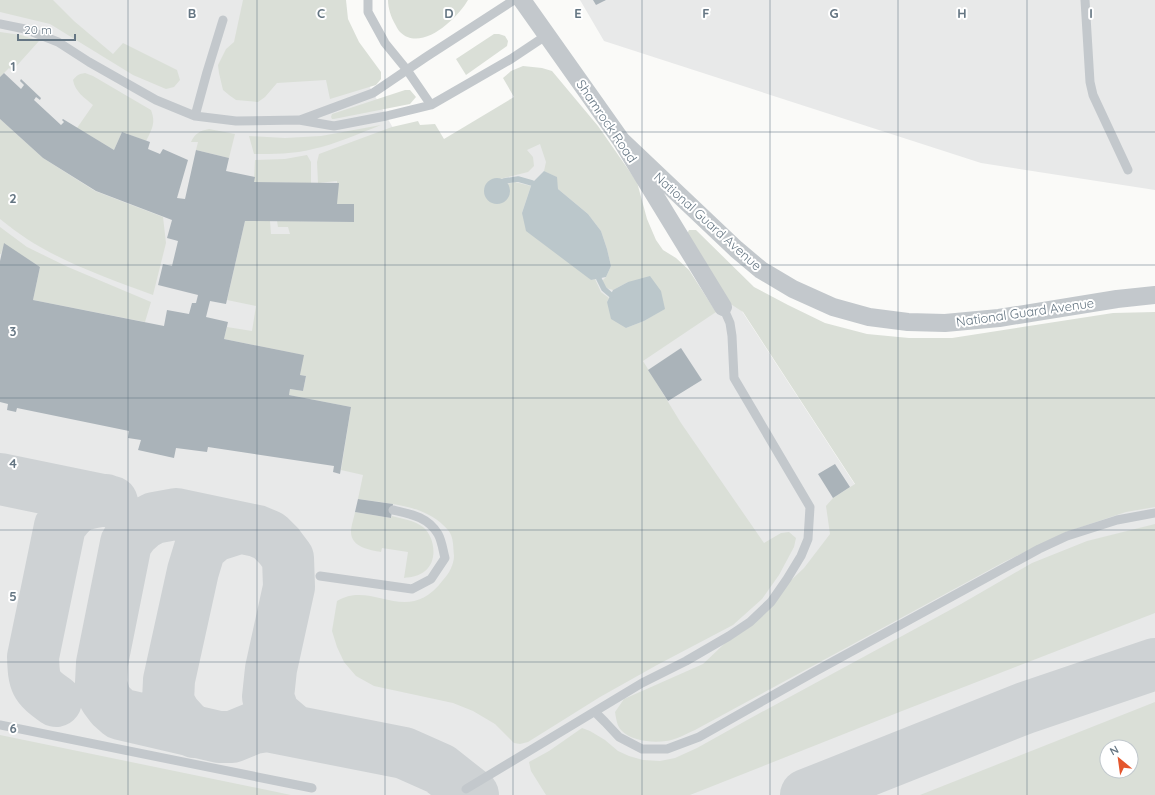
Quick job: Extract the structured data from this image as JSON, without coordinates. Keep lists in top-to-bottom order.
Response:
{
  "streets": {
    "street": ["Shamrock Road", "National Guard Avenue"]
  },
  "crossings": [
    ["Shamrock Road", "National Guard Avenue"]
  ],
  "scale_bar": "20 m",
  "north": "top left",
  "grid": {
    "columns": [
      "B",
      "C",
      "D",
      "E",
      "F",
      "G",
      "H",
      "I"
    ],
    "rows": [
      "1",
      "2",
      "3",
      "4",
      "5",
      "6"
    ]
  }
}
